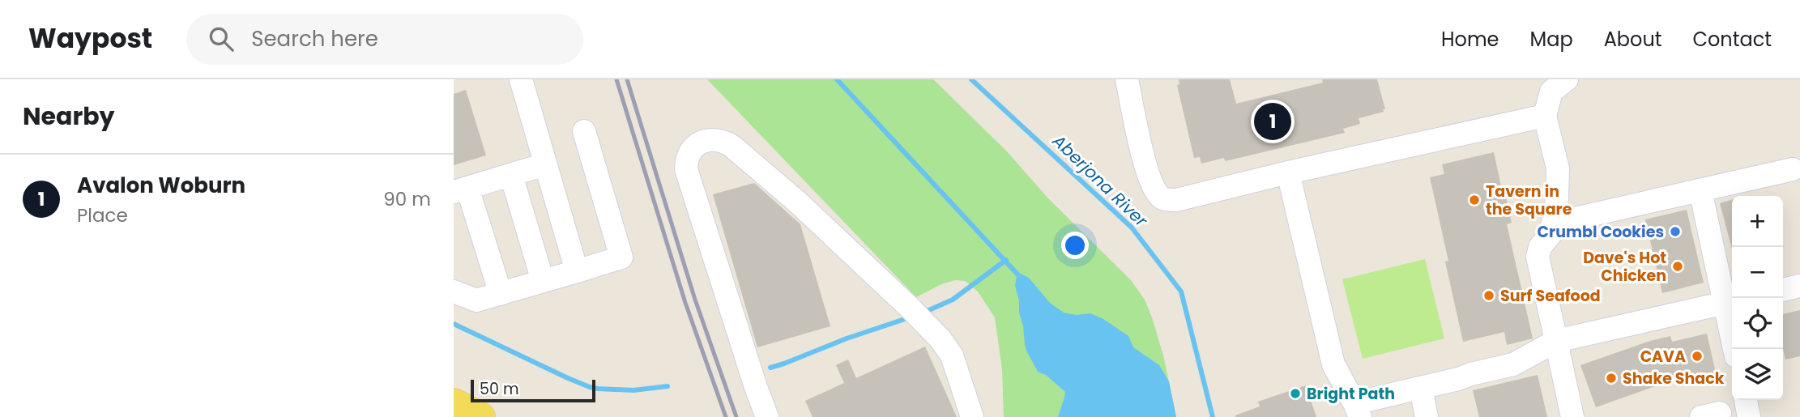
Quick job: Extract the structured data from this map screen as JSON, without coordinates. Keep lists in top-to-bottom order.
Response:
{
  "water": ["Aberjona River"],
  "places": [
    "Tavern in the Square",
    "Crumbl Cookies",
    "Dave's Hot Chicken",
    "Surf Seafood",
    "CAVA",
    "Shake Shack",
    "Bright Path"
  ],
  "scale_bar": "50 m",
  "page": {
    "header": "Waypost",
    "search": "Search here",
    "nav": [
      "Home",
      "Map",
      "About",
      "Contact"
    ],
    "heading": "Nearby",
    "pins": "1",
    "list": [
      {
        "mark": "1",
        "name": "Avalon Woburn",
        "note": "Place",
        "value": "90 m"
      }
    ],
    "map_buttons": ["+", "−"],
    "scale": "50 m"
  }
}
